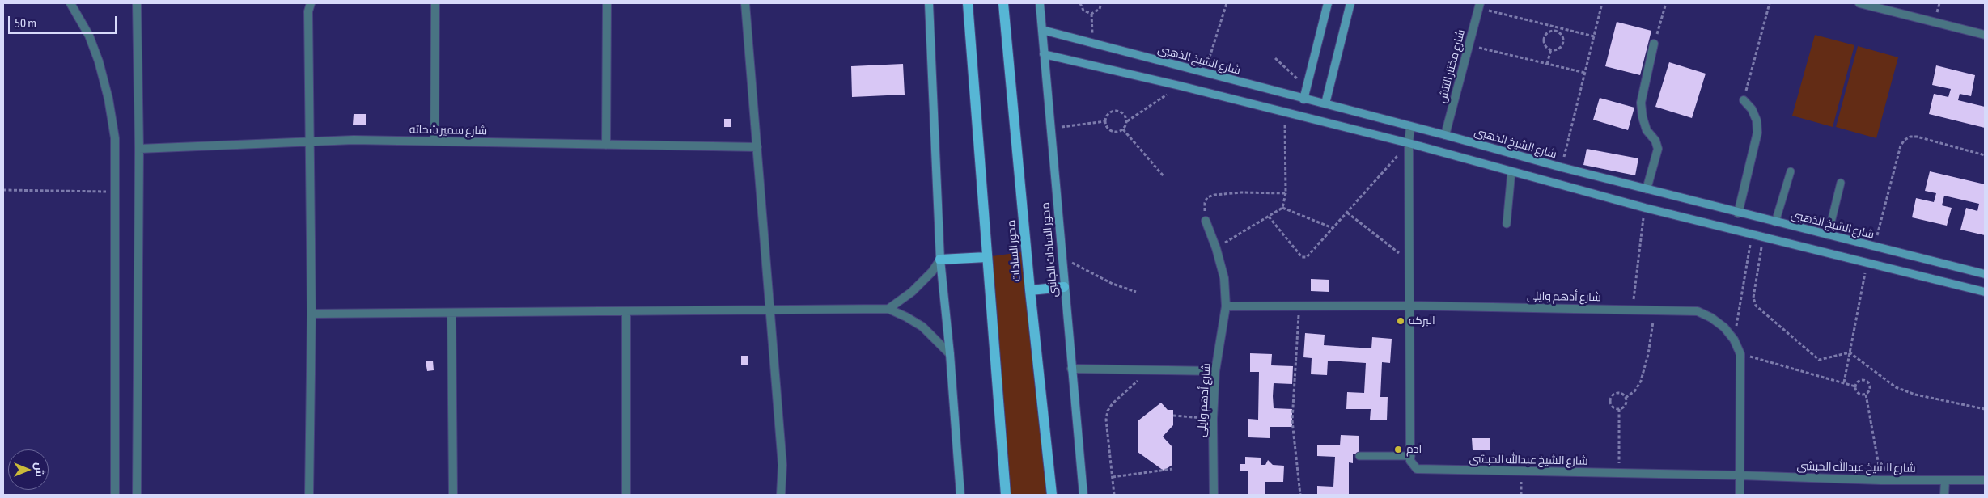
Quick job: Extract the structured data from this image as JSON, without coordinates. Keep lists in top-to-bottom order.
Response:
{
  "streets": {
    "main road": ["محور السادات"],
    "street": [
      "شارع الشيخ الذهبى",
      "شارع مختار التتش",
      "شارع سمير شحاته",
      "محور السادات الجانبى",
      "شارع أدهم وايلى",
      "شارع الشيخ عبدالله الحبشى"
    ]
  },
  "crossings": [
    ["شارع الشيخ الذهبى", "شارع مختار التتش"],
    ["شارع الشيخ الذهبى", "محور السادات الجانبى"],
    ["شارع أدهم وايلى", "شارع الشيخ عبدالله الحبشى"]
  ],
  "places": ["البركه", "ادم"],
  "scale_bar": "50 m",
  "north": "right"
}
